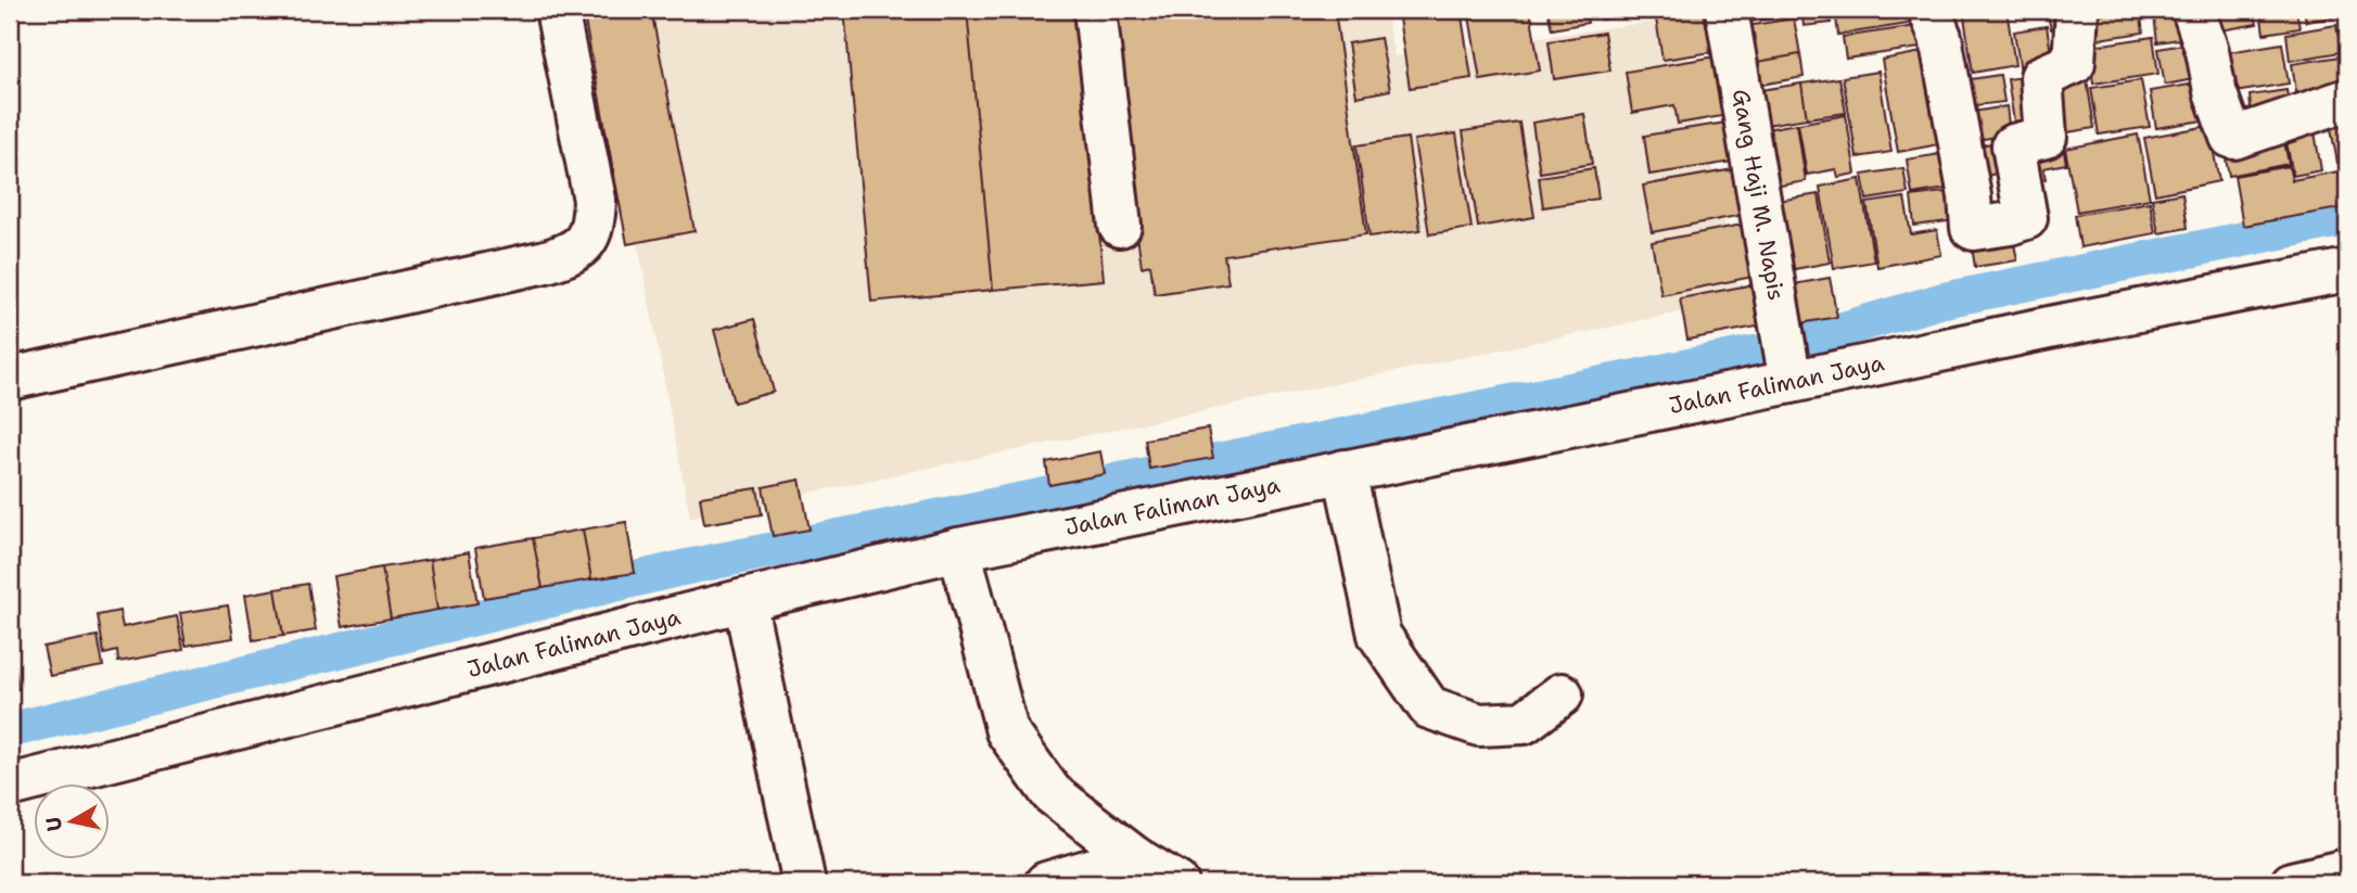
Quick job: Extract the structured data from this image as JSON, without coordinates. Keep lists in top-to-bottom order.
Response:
{
  "streets": {
    "street": ["Gang Haji M. Napis", "Jalan Faliman Jaya"]
  },
  "crossings": [
    ["Gang Haji M. Napis", "Jalan Faliman Jaya"]
  ],
  "north": "left"
}
